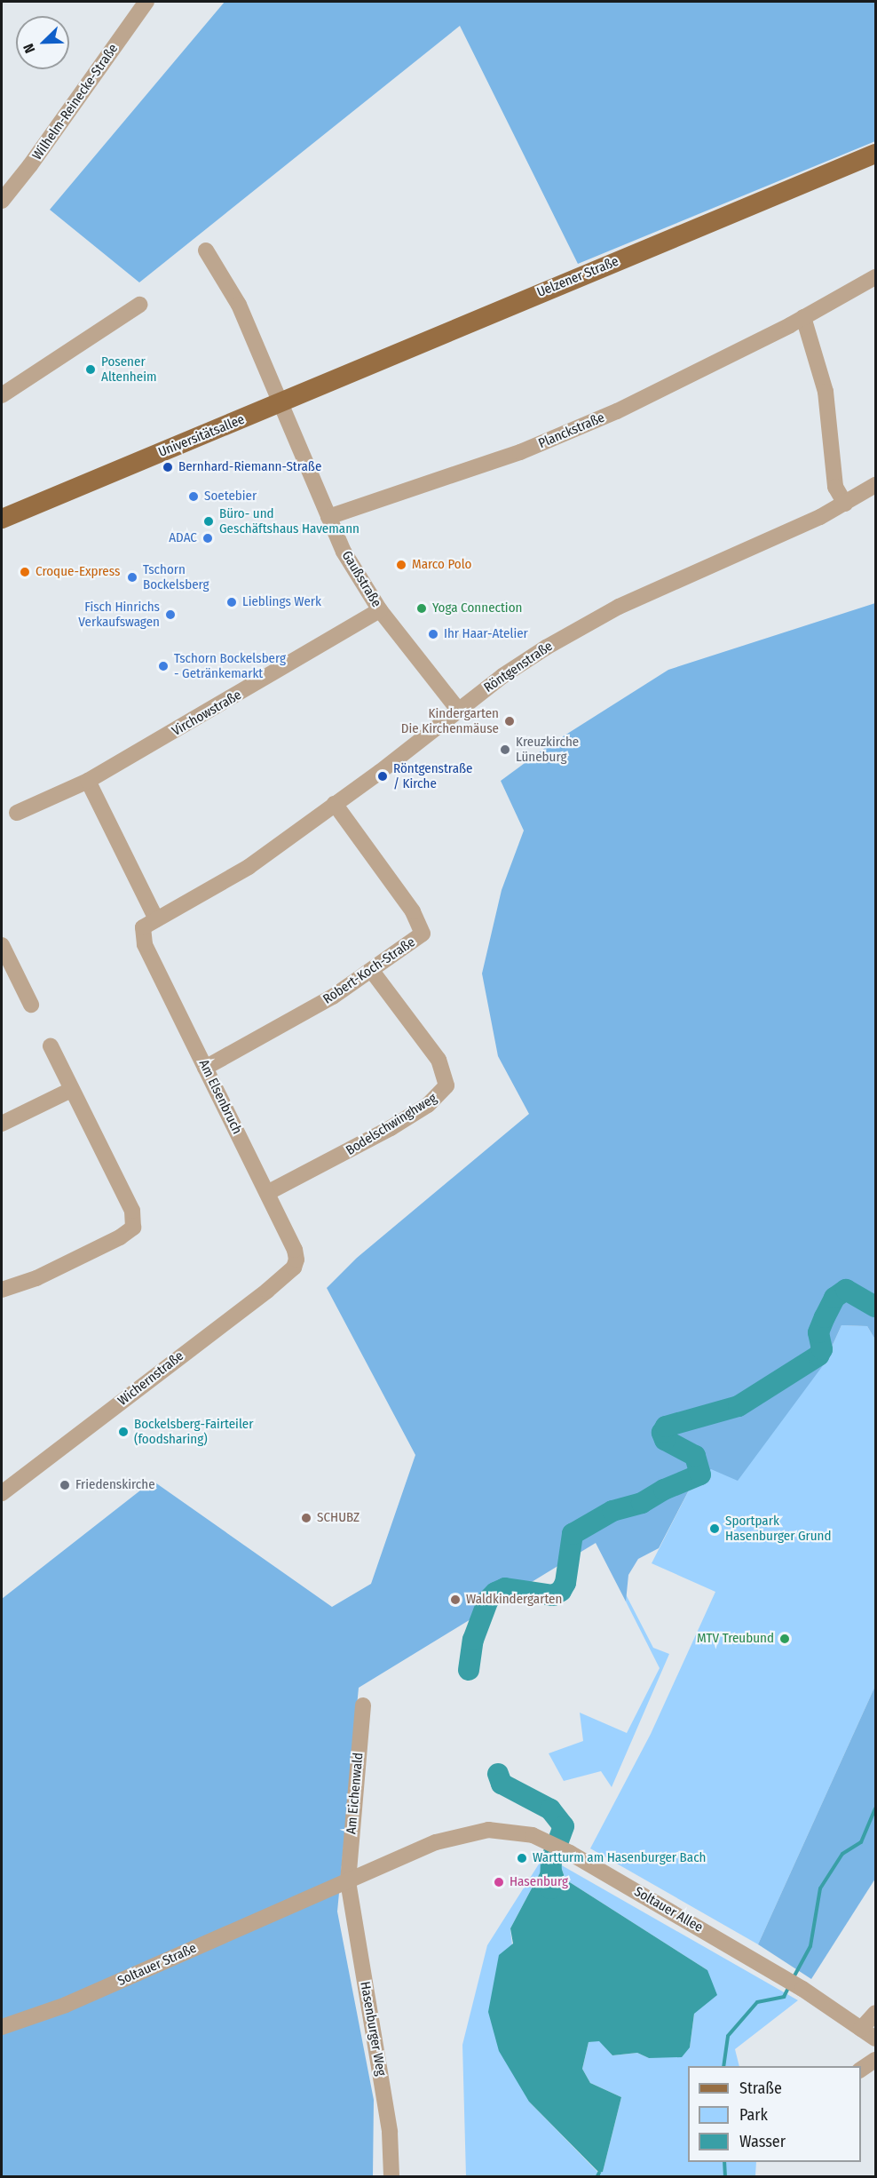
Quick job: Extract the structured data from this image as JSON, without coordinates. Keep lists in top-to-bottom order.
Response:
{
  "streets": {
    "main road": ["Uelzener Straße", "Universitätsallee"],
    "street": [
      "Wilhelm-Reinecke-Straße",
      "Planckstraße",
      "Gaußstraße",
      "Röntgenstraße",
      "Virchowstraße",
      "Robert-Koch-Straße",
      "Am Elsenbruch",
      "Bodelschwinghweg",
      "Wichernstraße",
      "Am Eichenwald",
      "Soltauer Allee",
      "Soltauer Straße",
      "Hasenburger Weg"
    ]
  },
  "crossings": [
    ["Uelzener Straße", "Universitätsallee"],
    ["Uelzener Straße", "Gaußstraße"],
    ["Planckstraße", "Gaußstraße"],
    ["Universitätsallee", "Gaußstraße"],
    ["Gaußstraße", "Röntgenstraße"],
    ["Gaußstraße", "Virchowstraße"],
    ["Röntgenstraße", "Robert-Koch-Straße"],
    ["Röntgenstraße", "Am Elsenbruch"],
    ["Robert-Koch-Straße", "Am Elsenbruch"],
    ["Robert-Koch-Straße", "Bodelschwinghweg"],
    ["Am Elsenbruch", "Bodelschwinghweg"],
    ["Am Elsenbruch", "Wichernstraße"],
    ["Am Eichenwald", "Soltauer Allee"],
    ["Am Eichenwald", "Soltauer Straße"],
    ["Am Eichenwald", "Hasenburger Weg"],
    ["Soltauer Allee", "Soltauer Straße"],
    ["Soltauer Allee", "Hasenburger Weg"],
    ["Soltauer Straße", "Hasenburger Weg"]
  ],
  "places": [
    "Posener Altenheim",
    "Bernhard-Riemann-Straße",
    "Soetebier",
    "Büro- und Geschäftshaus Havemann",
    "ADAC",
    "Marco Polo",
    "Croque-Express",
    "Tschorn Bockelsberg",
    "Lieblings Werk",
    "Yoga Connection",
    "Fisch Hinrichs Verkaufswagen",
    "Ihr Haar-Atelier",
    "Tschorn Bockelsberg - Getränkemarkt",
    "Kindergarten Die Kirchenmäuse",
    "Kreuzkirche Lüneburg",
    "Röntgenstraße / Kirche",
    "Bockelsberg-Fairteiler (foodsharing)",
    "Friedenskirche",
    "SCHUBZ",
    "Sportpark Hasenburger Grund",
    "Waldkindergarten",
    "MTV Treubund",
    "Wartturm am Hasenburger Bach",
    "Hasenburg"
  ],
  "legend": ["Straße", "Park", "Wasser"],
  "north": "bottom left"
}
